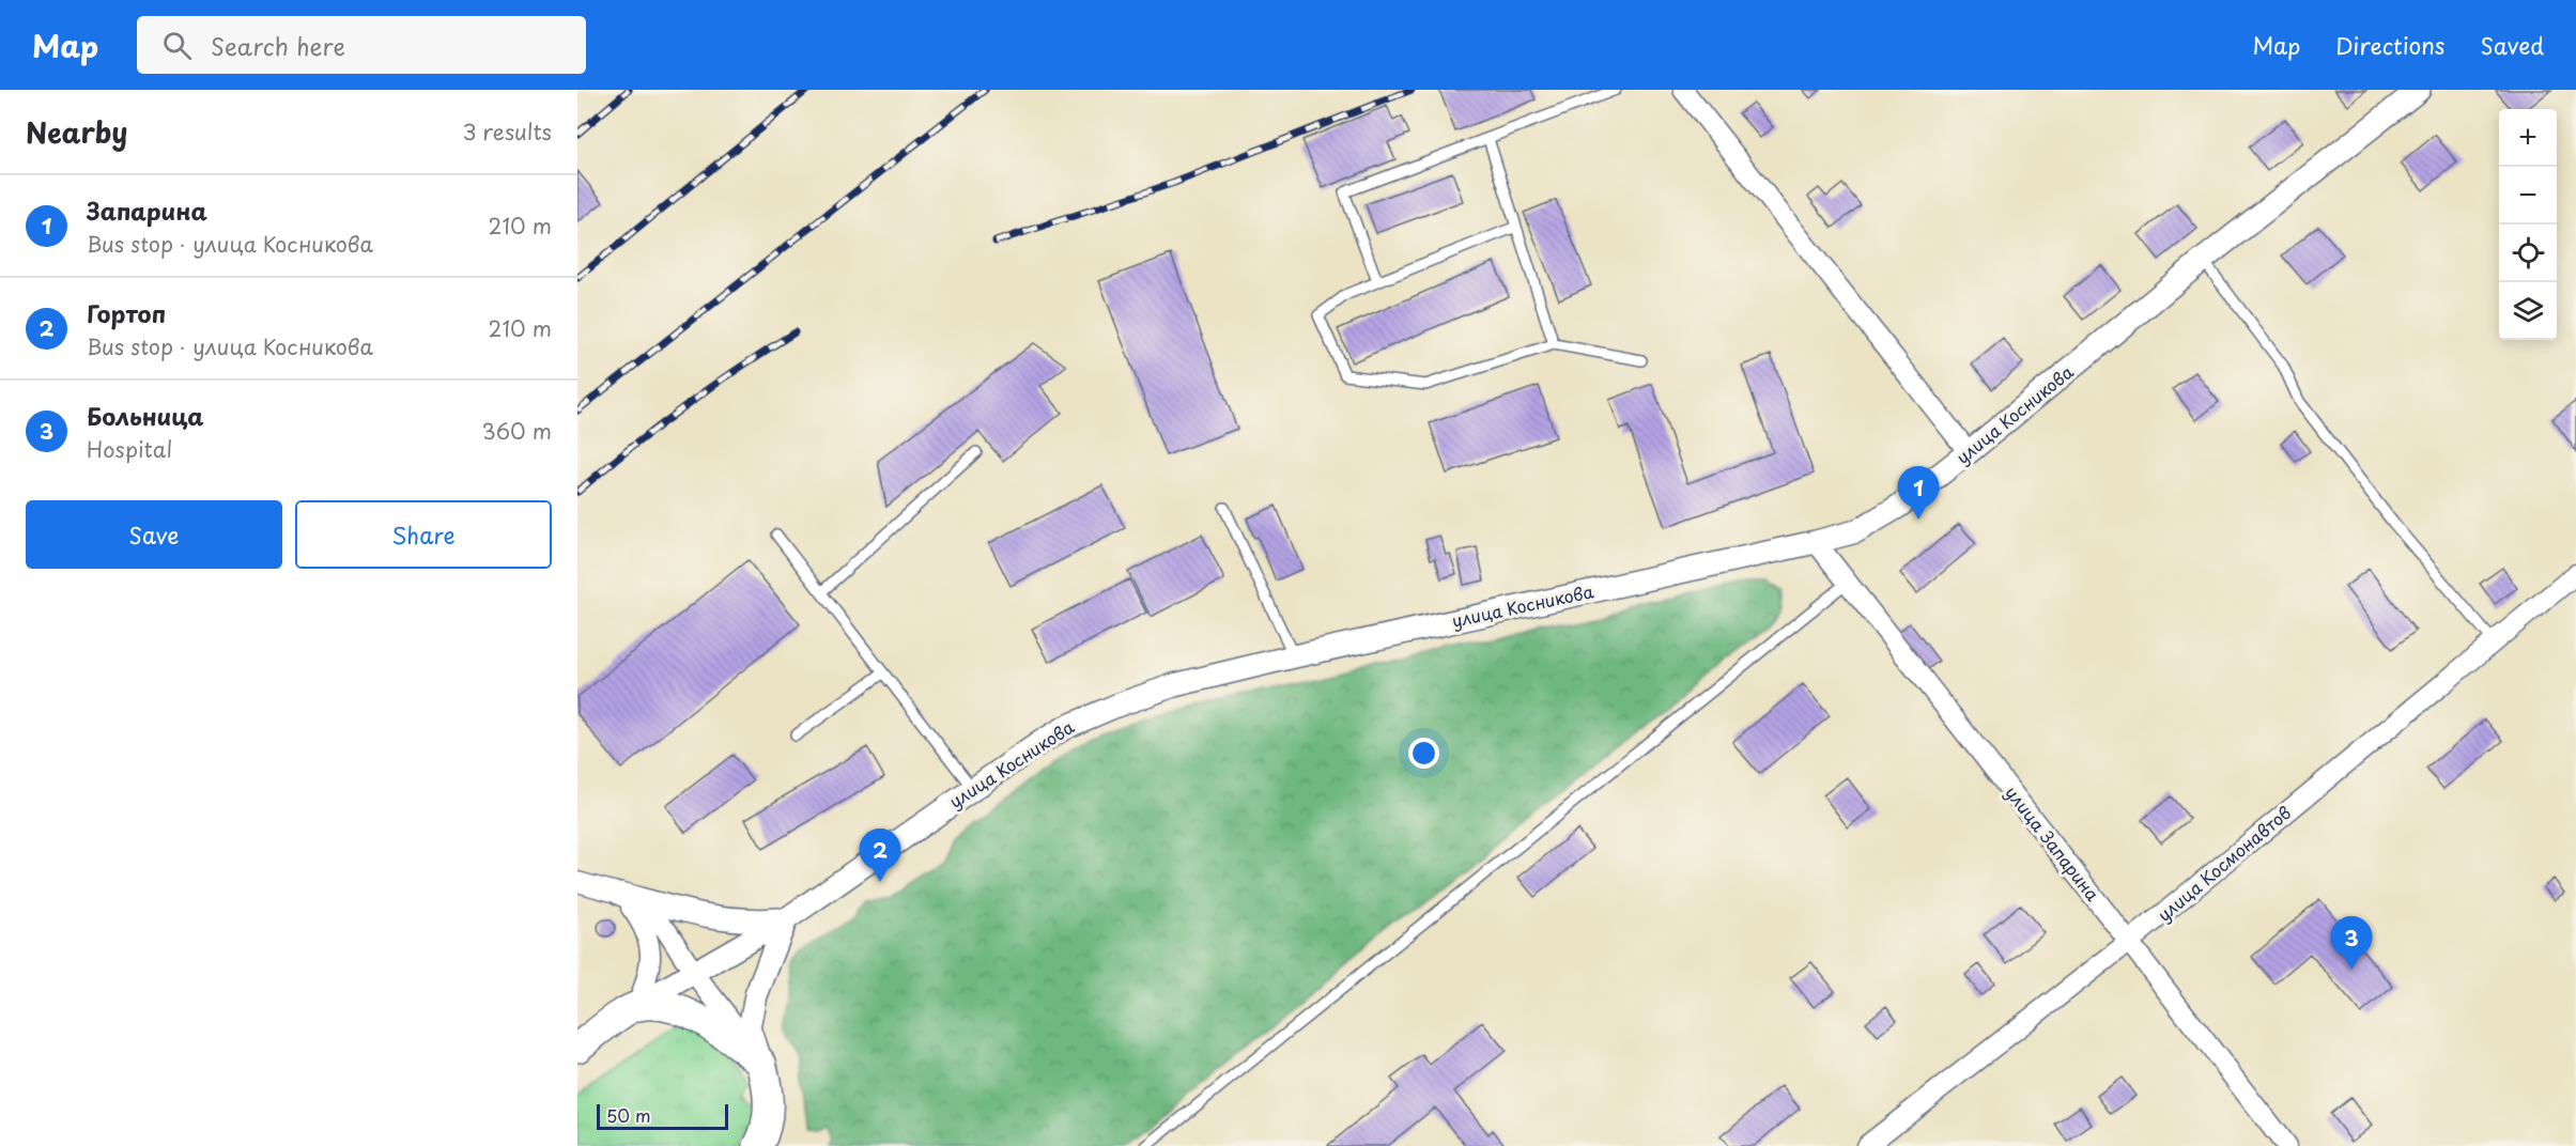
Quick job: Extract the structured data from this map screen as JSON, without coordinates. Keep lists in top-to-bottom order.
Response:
{
  "streets": {
    "main road": ["улица Косникова"],
    "street": ["улица Запарина", "улица Космонавтов"]
  },
  "crossings": [
    ["улица Косникова", "улица Запарина"],
    ["улица Запарина", "улица Космонавтов"]
  ],
  "scale_bar": "50 m",
  "page": {
    "header": "Map",
    "search": "Search here",
    "nav": ["Map", "Directions", "Saved"],
    "heading": ["Nearby", "3 results"],
    "map_buttons": ["+", "−"],
    "list": [
      {
        "mark": "1",
        "name": "Запарина",
        "note": "Bus stop · улица Косникова",
        "value": "210 m"
      },
      {
        "mark": "2",
        "name": "Гортоп",
        "note": "Bus stop · улица Косникова",
        "value": "210 m"
      },
      {
        "mark": "3",
        "name": "Больница",
        "note": "Hospital",
        "value": "360 m"
      }
    ],
    "pins": ["1", "2", "3"],
    "buttons": ["Save", "Share"],
    "scale": "50 m"
  }
}
